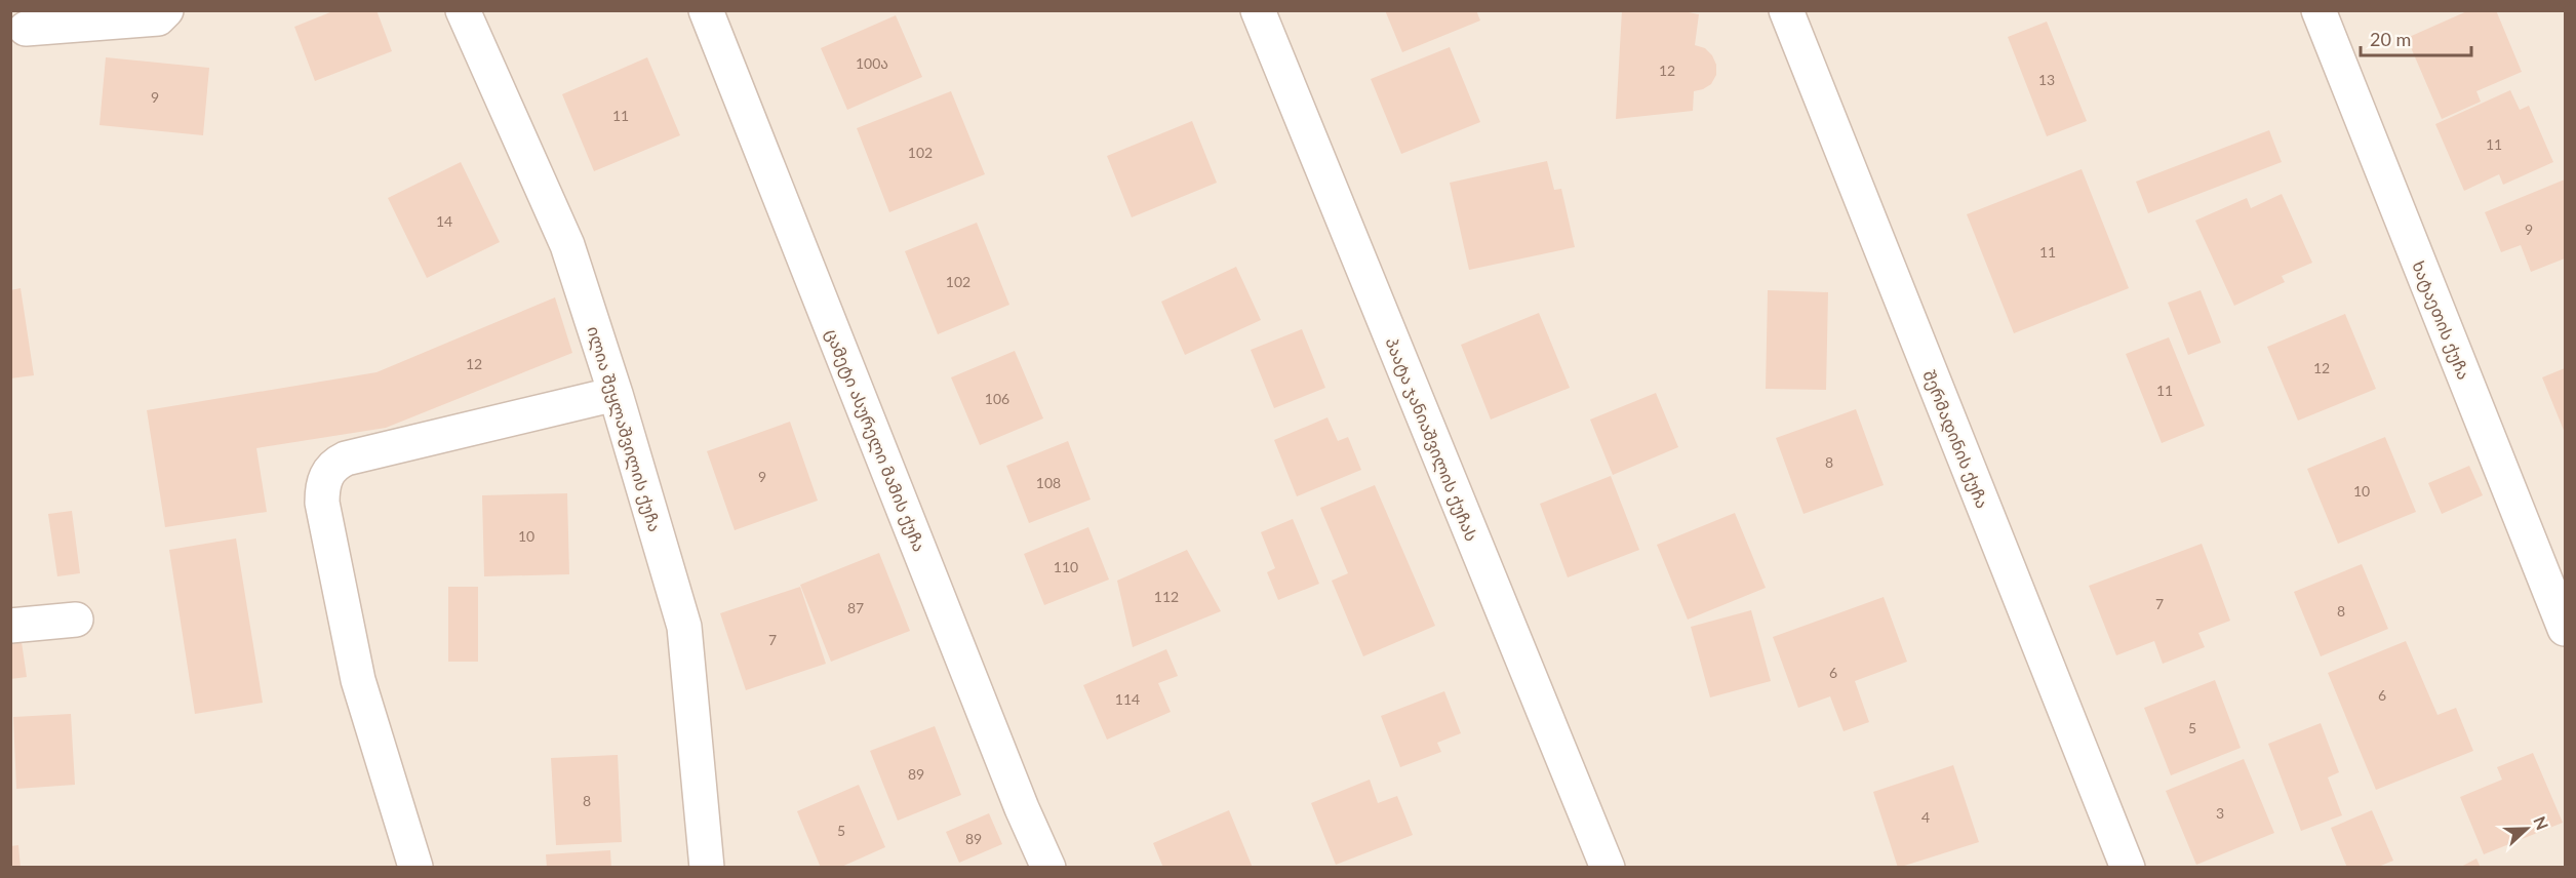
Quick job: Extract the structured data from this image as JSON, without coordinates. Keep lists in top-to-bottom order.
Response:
{
  "streets": {
    "street": [
      "ხატაეთის ქუჩა",
      "ილია შეყლაშვილის ქუჩა",
      "პაატა ჯანიაშვილის ქუჩას",
      "შერმადინის ქუჩა",
      "ცამეტი ასურელი მამის ქუჩა"
    ]
  },
  "house_numbers": [
    "100ა",
    "12",
    "13",
    "9",
    "11",
    "11",
    "102",
    "14",
    "9",
    "11",
    "102",
    "12",
    "12",
    "11",
    "106",
    "8",
    "9",
    "108",
    "10",
    "10",
    "110",
    "112",
    "7",
    "87",
    "8",
    "7",
    "6",
    "6",
    "114",
    "5",
    "89",
    "8",
    "3",
    "4",
    "5",
    "89"
  ],
  "scale_bar": "20 m",
  "north": "right"
}
